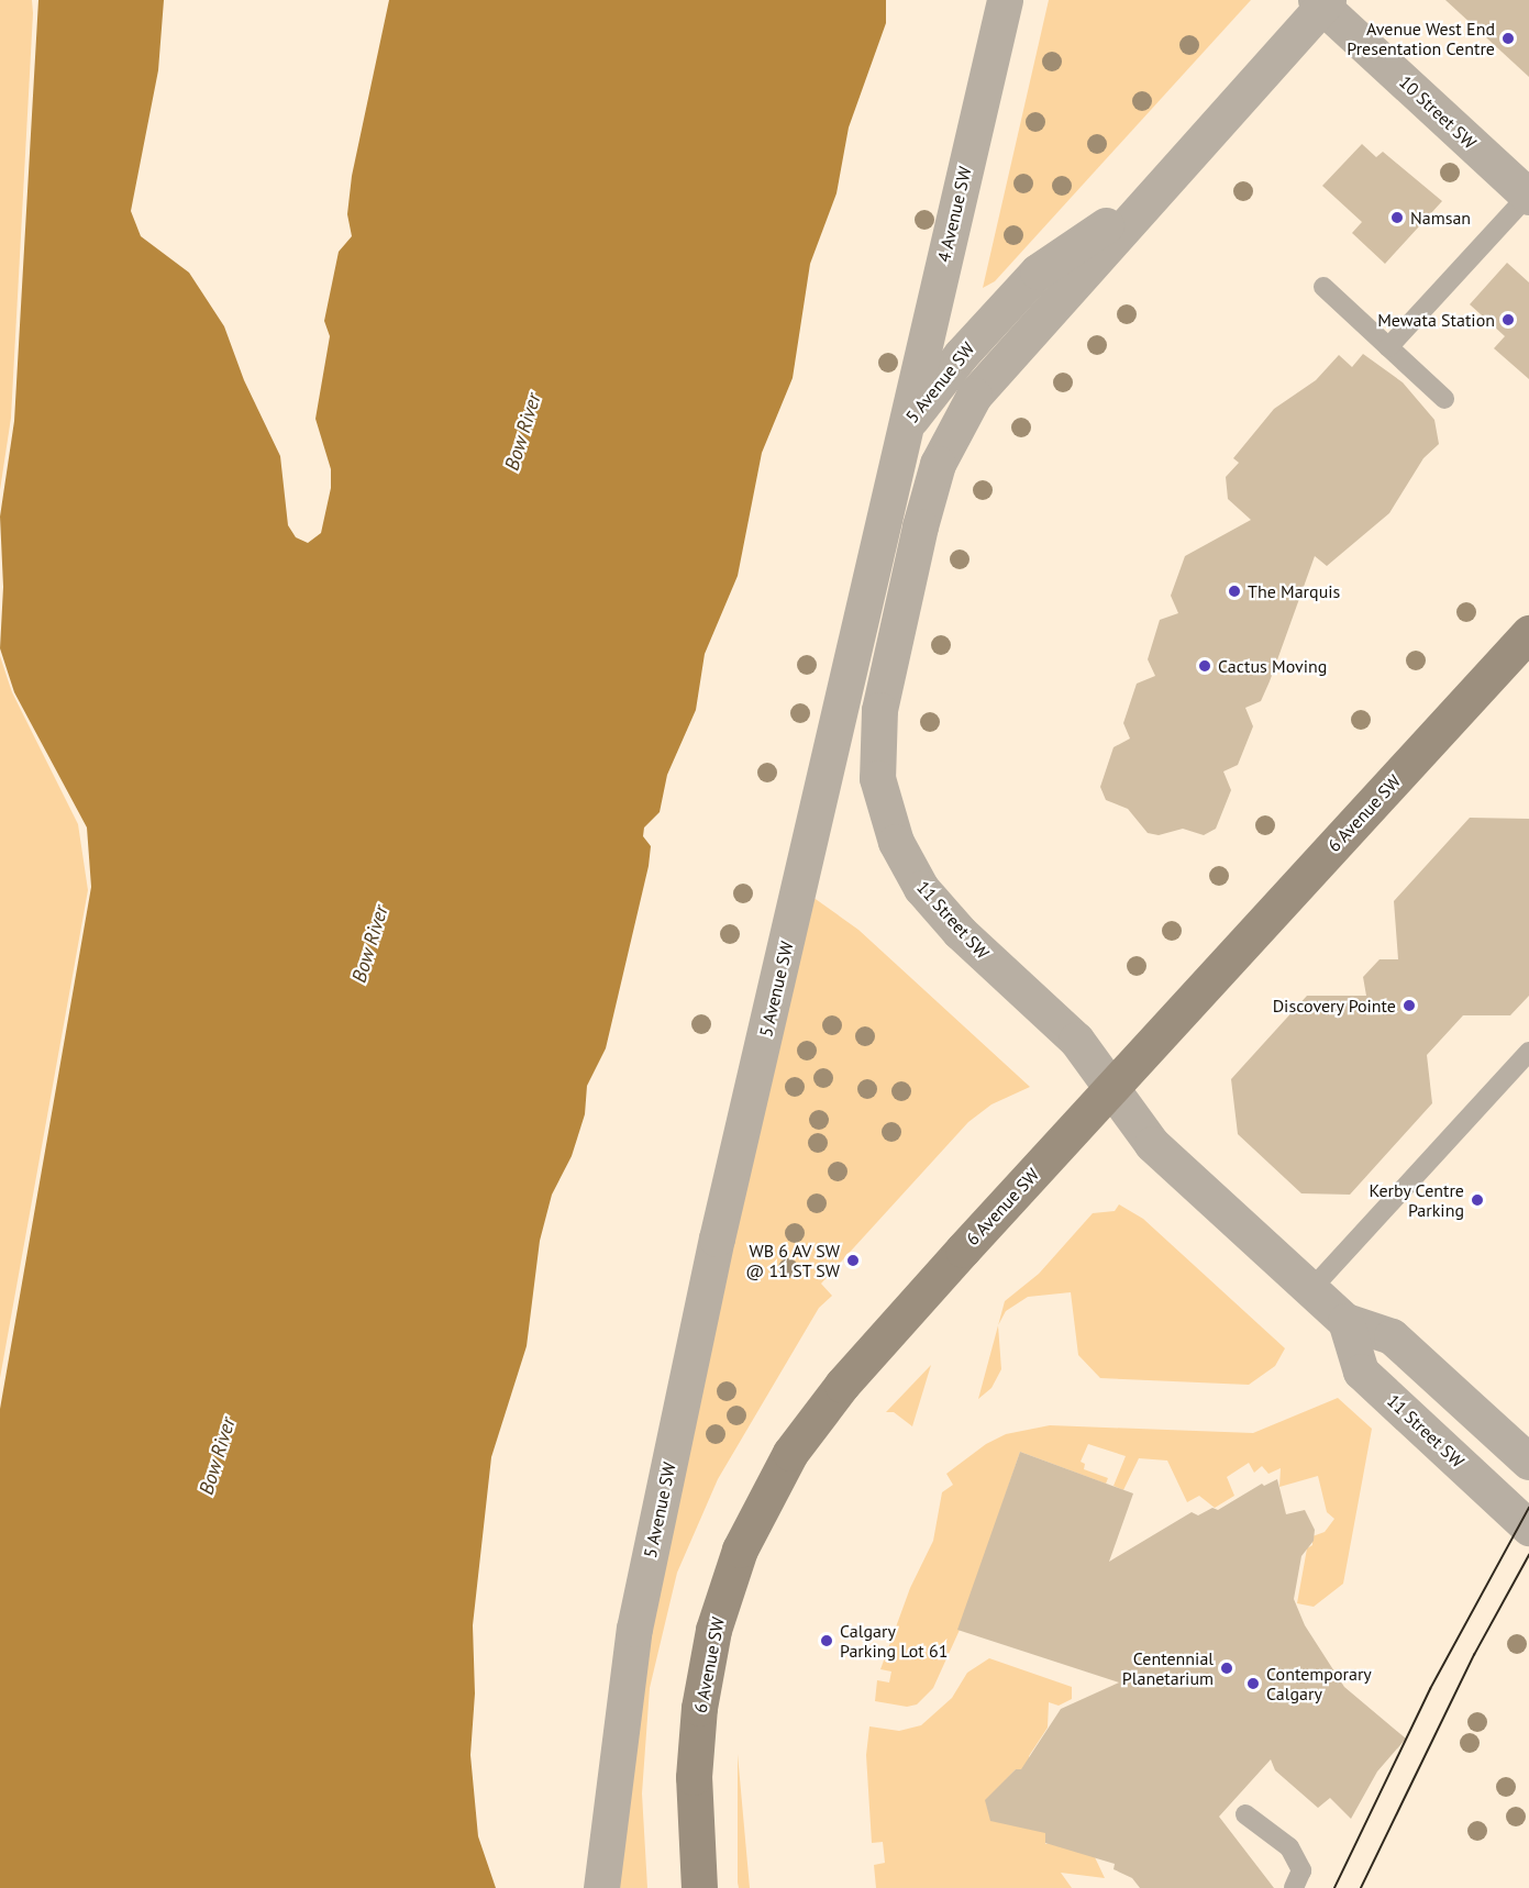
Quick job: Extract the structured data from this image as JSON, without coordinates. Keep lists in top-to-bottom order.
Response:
{
  "streets": {
    "main road": ["6 Avenue SW"],
    "street": [
      "10 Street SW",
      "4 Avenue SW",
      "5 Avenue SW",
      "11 Street SW"
    ]
  },
  "crossings": [
    ["10 Street SW", "5 Avenue SW"],
    ["4 Avenue SW", "5 Avenue SW"],
    ["5 Avenue SW", "11 Street SW"],
    ["6 Avenue SW", "11 Street SW"]
  ],
  "water": ["Bow River"],
  "places": [
    "Avenue West End Presentation Centre",
    "Namsan",
    "Mewata Station",
    "The Marquis",
    "Cactus Moving",
    "Discovery Pointe",
    "Kerby Centre Parking",
    "WB 6 AV SW @ 11 ST SW",
    "Calgary Parking Lot 61",
    "Centennial Planetarium",
    "Contemporary Calgary"
  ]
}
